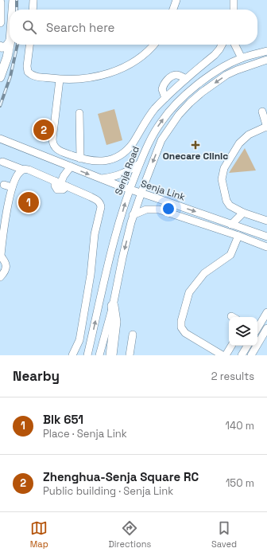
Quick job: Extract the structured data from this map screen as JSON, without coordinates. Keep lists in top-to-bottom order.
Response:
{
  "streets": {
    "street": ["Senja Road", "Senja Link"]
  },
  "crossings": [
    ["Senja Road", "Senja Link"]
  ],
  "places": {
    "health": ["Onecare Clinic"]
  },
  "page": {
    "search": "Search here",
    "pins": ["2", "1"],
    "heading": ["Nearby", "2 results"],
    "list": [
      {
        "mark": "1",
        "name": "Blk 651",
        "note": "Place · Senja Link",
        "value": "140 m"
      },
      {
        "mark": "2",
        "name": "Zhenghua-Senja Square RC",
        "note": "Public building · Senja Link",
        "value": "150 m"
      }
    ],
    "nav": ["Map", "Directions", "Saved"]
  }
}
